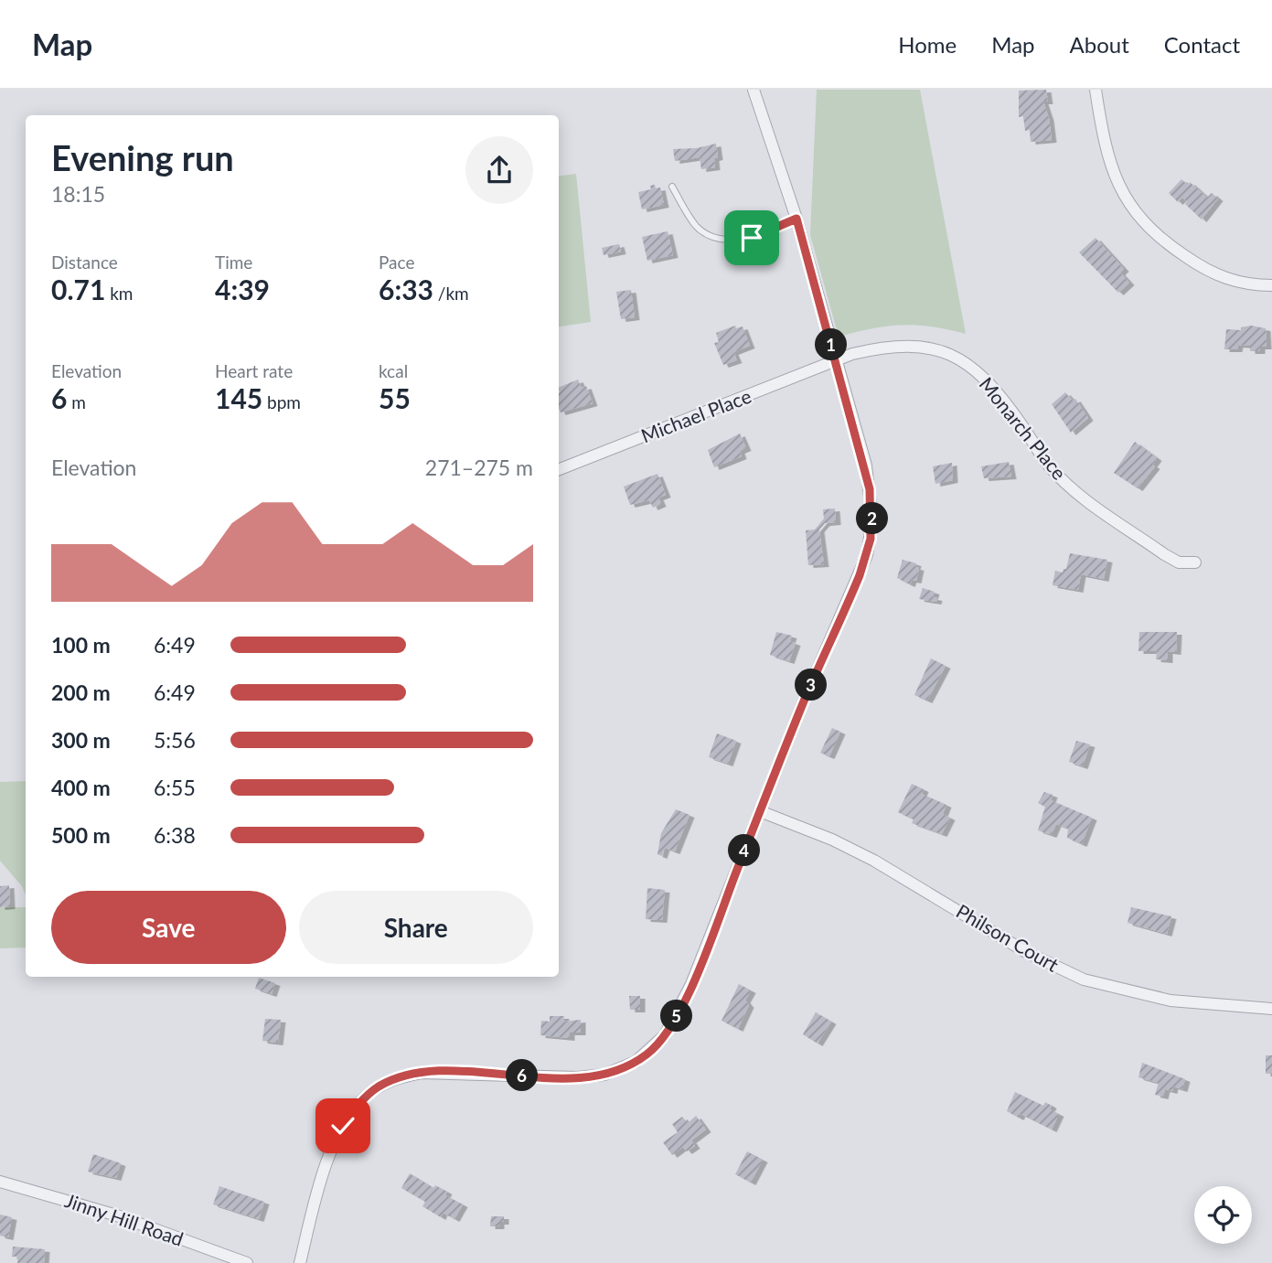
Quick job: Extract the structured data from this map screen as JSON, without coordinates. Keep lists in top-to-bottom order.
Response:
{
  "streets": {
    "street": [
      "Michael Place",
      "Monarch Place",
      "Philson Court",
      "Jinny Hill Road"
    ]
  },
  "crossings": [
    ["Michael Place", "Monarch Place"]
  ],
  "page": {
    "header": "Map",
    "nav": [
      "Home",
      "Map",
      "About",
      "Contact"
    ],
    "heading": ["Evening run", "18:15"],
    "stats": [
      ["Distance", "0.71 km"],
      ["Time", "4:39"],
      ["Pace", "6:33 /km"],
      ["Elevation", "6 m"],
      ["Heart rate", "145 bpm"],
      ["kcal", "55"]
    ],
    "pins": [
      "1",
      "2",
      "3",
      "4",
      "5",
      "6"
    ],
    "chart": ["Elevation", "271–275 m"],
    "list": [
      {
        "name": "100 m",
        "note": "6:49"
      },
      {
        "name": "200 m",
        "note": "6:49"
      },
      {
        "name": "300 m",
        "note": "5:56"
      },
      {
        "name": "400 m",
        "note": "6:55"
      },
      {
        "name": "500 m",
        "note": "6:38"
      }
    ],
    "buttons": ["Save", "Share"]
  }
}
